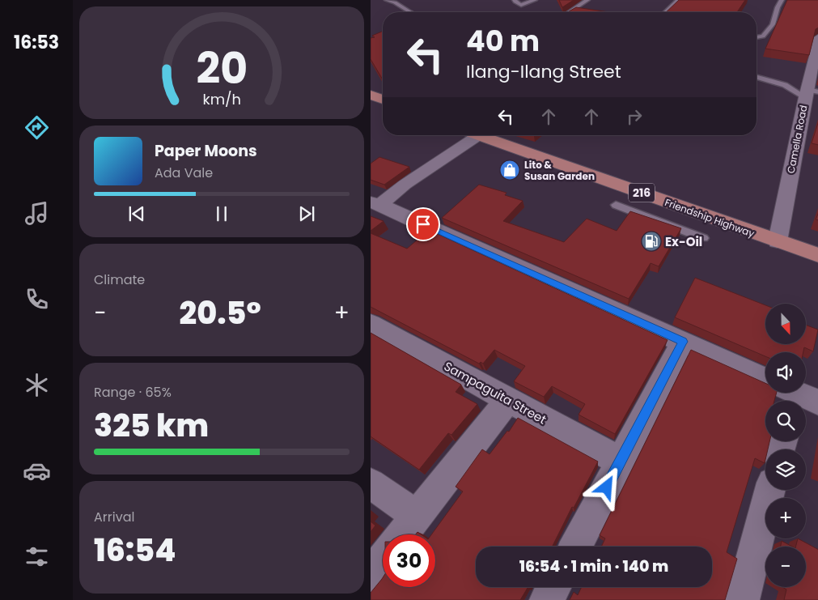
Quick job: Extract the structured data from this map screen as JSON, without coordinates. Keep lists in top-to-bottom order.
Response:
{
  "streets": {
    "main road": ["216", "Friendship Highway"],
    "street": ["Camella Road", "Sampaguita Street"]
  },
  "crossings": [
    ["Camella Road", "Friendship Highway"]
  ],
  "places": {
    "shop": ["Lito & Susan Garden"],
    "fuel station": ["Ex-Oil"]
  },
  "north": "bottom",
  "page": {
    "tabs": "16:53",
    "turn": ["40 m", "Ilang-Ilang Street"],
    "song": ["Paper Moons", "Ada Vale"],
    "tile": [
      "Climate",
      ["Range · 65%", "325 km"],
      ["Arrival", "16:54"]
    ],
    "heat": ["−", "20.5°", "+"],
    "map_buttons": ["+", "−"],
    "limit": "30",
    "trip": "16:54 · 1 min · 140 m",
    "gauge": ["20", "km/h"]
  }
}
